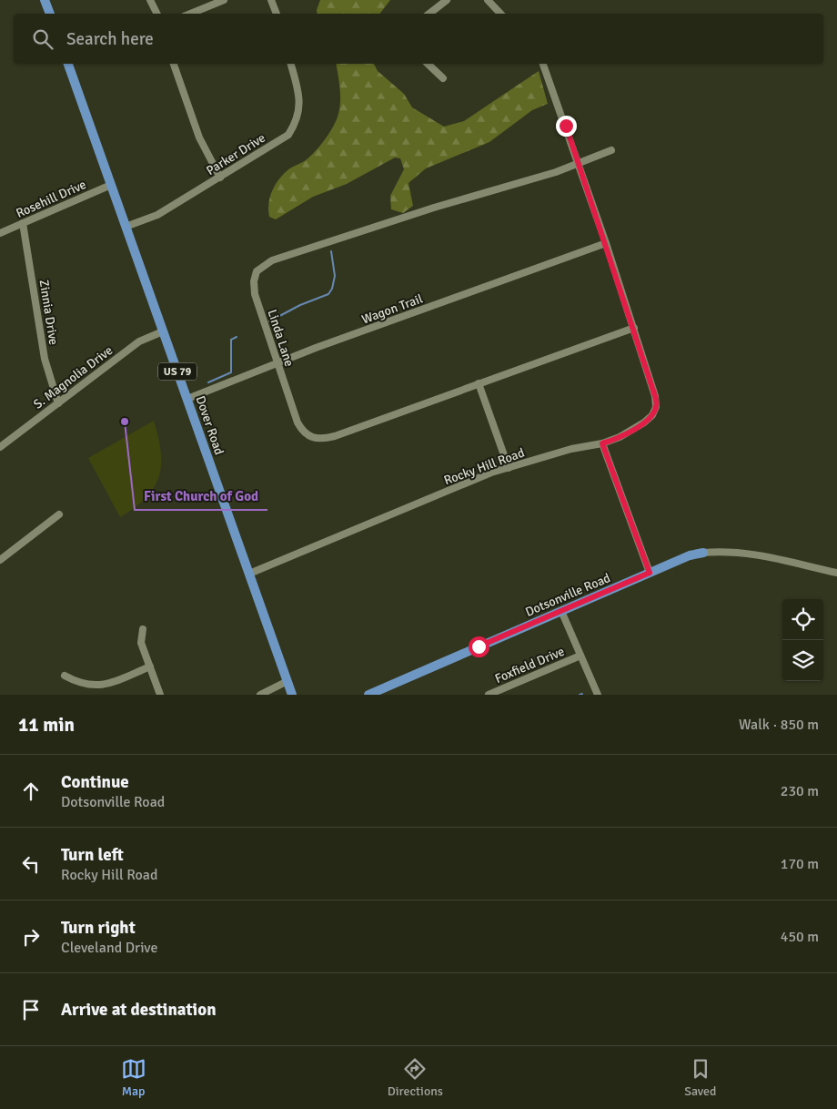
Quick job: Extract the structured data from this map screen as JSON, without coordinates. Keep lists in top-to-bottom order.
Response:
{
  "streets": {
    "main road": ["US 79", "Dover Road", "Dotsonville Road"],
    "street": [
      "Parker Drive",
      "Rosehill Drive",
      "Wagon Trail",
      "Zinnia Drive",
      "Linda Lane",
      "S. Magnolia Drive",
      "Rocky Hill Road",
      "Foxfield Drive"
    ]
  },
  "crossings": [
    ["Parker Drive", "Dover Road"],
    ["Rosehill Drive", "Zinnia Drive"],
    ["Rosehill Drive", "Dover Road"],
    ["Wagon Trail", "Linda Lane"],
    ["Wagon Trail", "Dover Road"],
    ["Zinnia Drive", "S. Magnolia Drive"],
    ["Linda Lane", "Rocky Hill Road"],
    ["S. Magnolia Drive", "Dover Road"],
    ["Dover Road", "Rocky Hill Road"]
  ],
  "places": ["First Church of God"],
  "page": {
    "search": "Search here",
    "heading": ["11 min", "Walk · 850 m"],
    "list": [
      ["Continue", "Dotsonville Road", "230 m"],
      ["Turn left", "Rocky Hill Road", "170 m"],
      ["Turn right", "Cleveland Drive", "450 m"],
      "Arrive at destination"
    ],
    "nav": ["Map", "Directions", "Saved"]
  }
}
